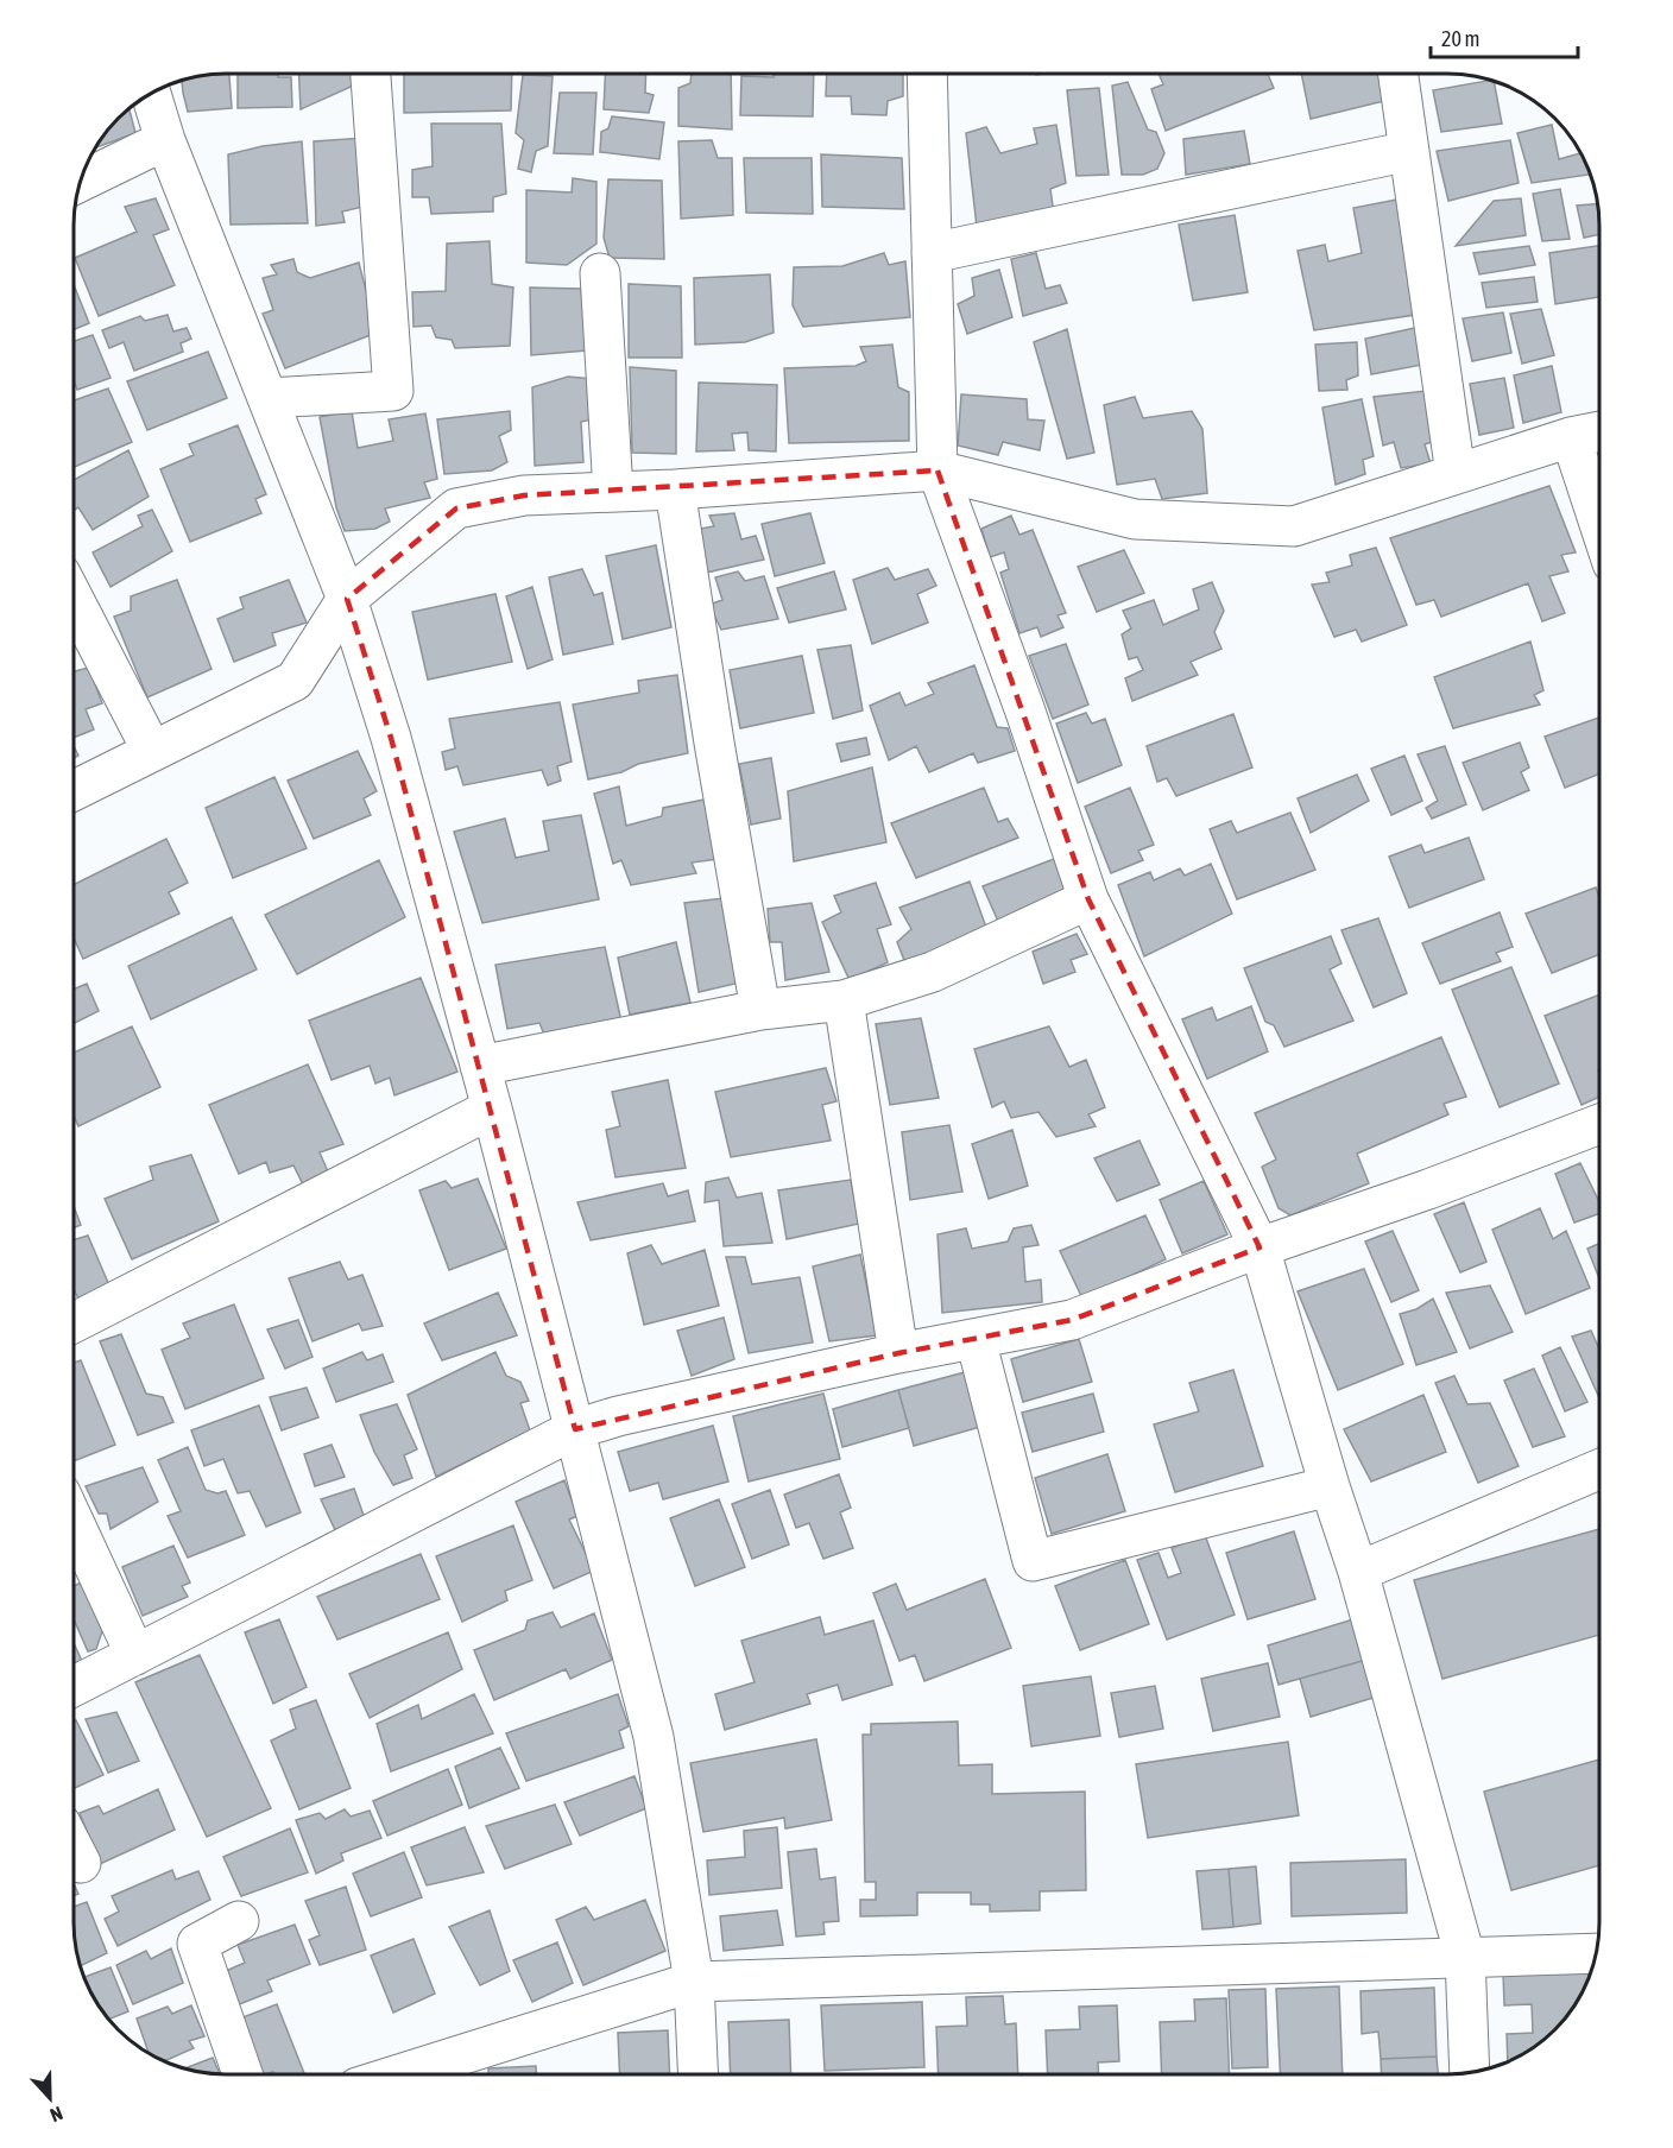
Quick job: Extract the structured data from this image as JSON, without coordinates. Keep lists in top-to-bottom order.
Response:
{
  "scale_bar": "20 m",
  "north": "bottom"
}
